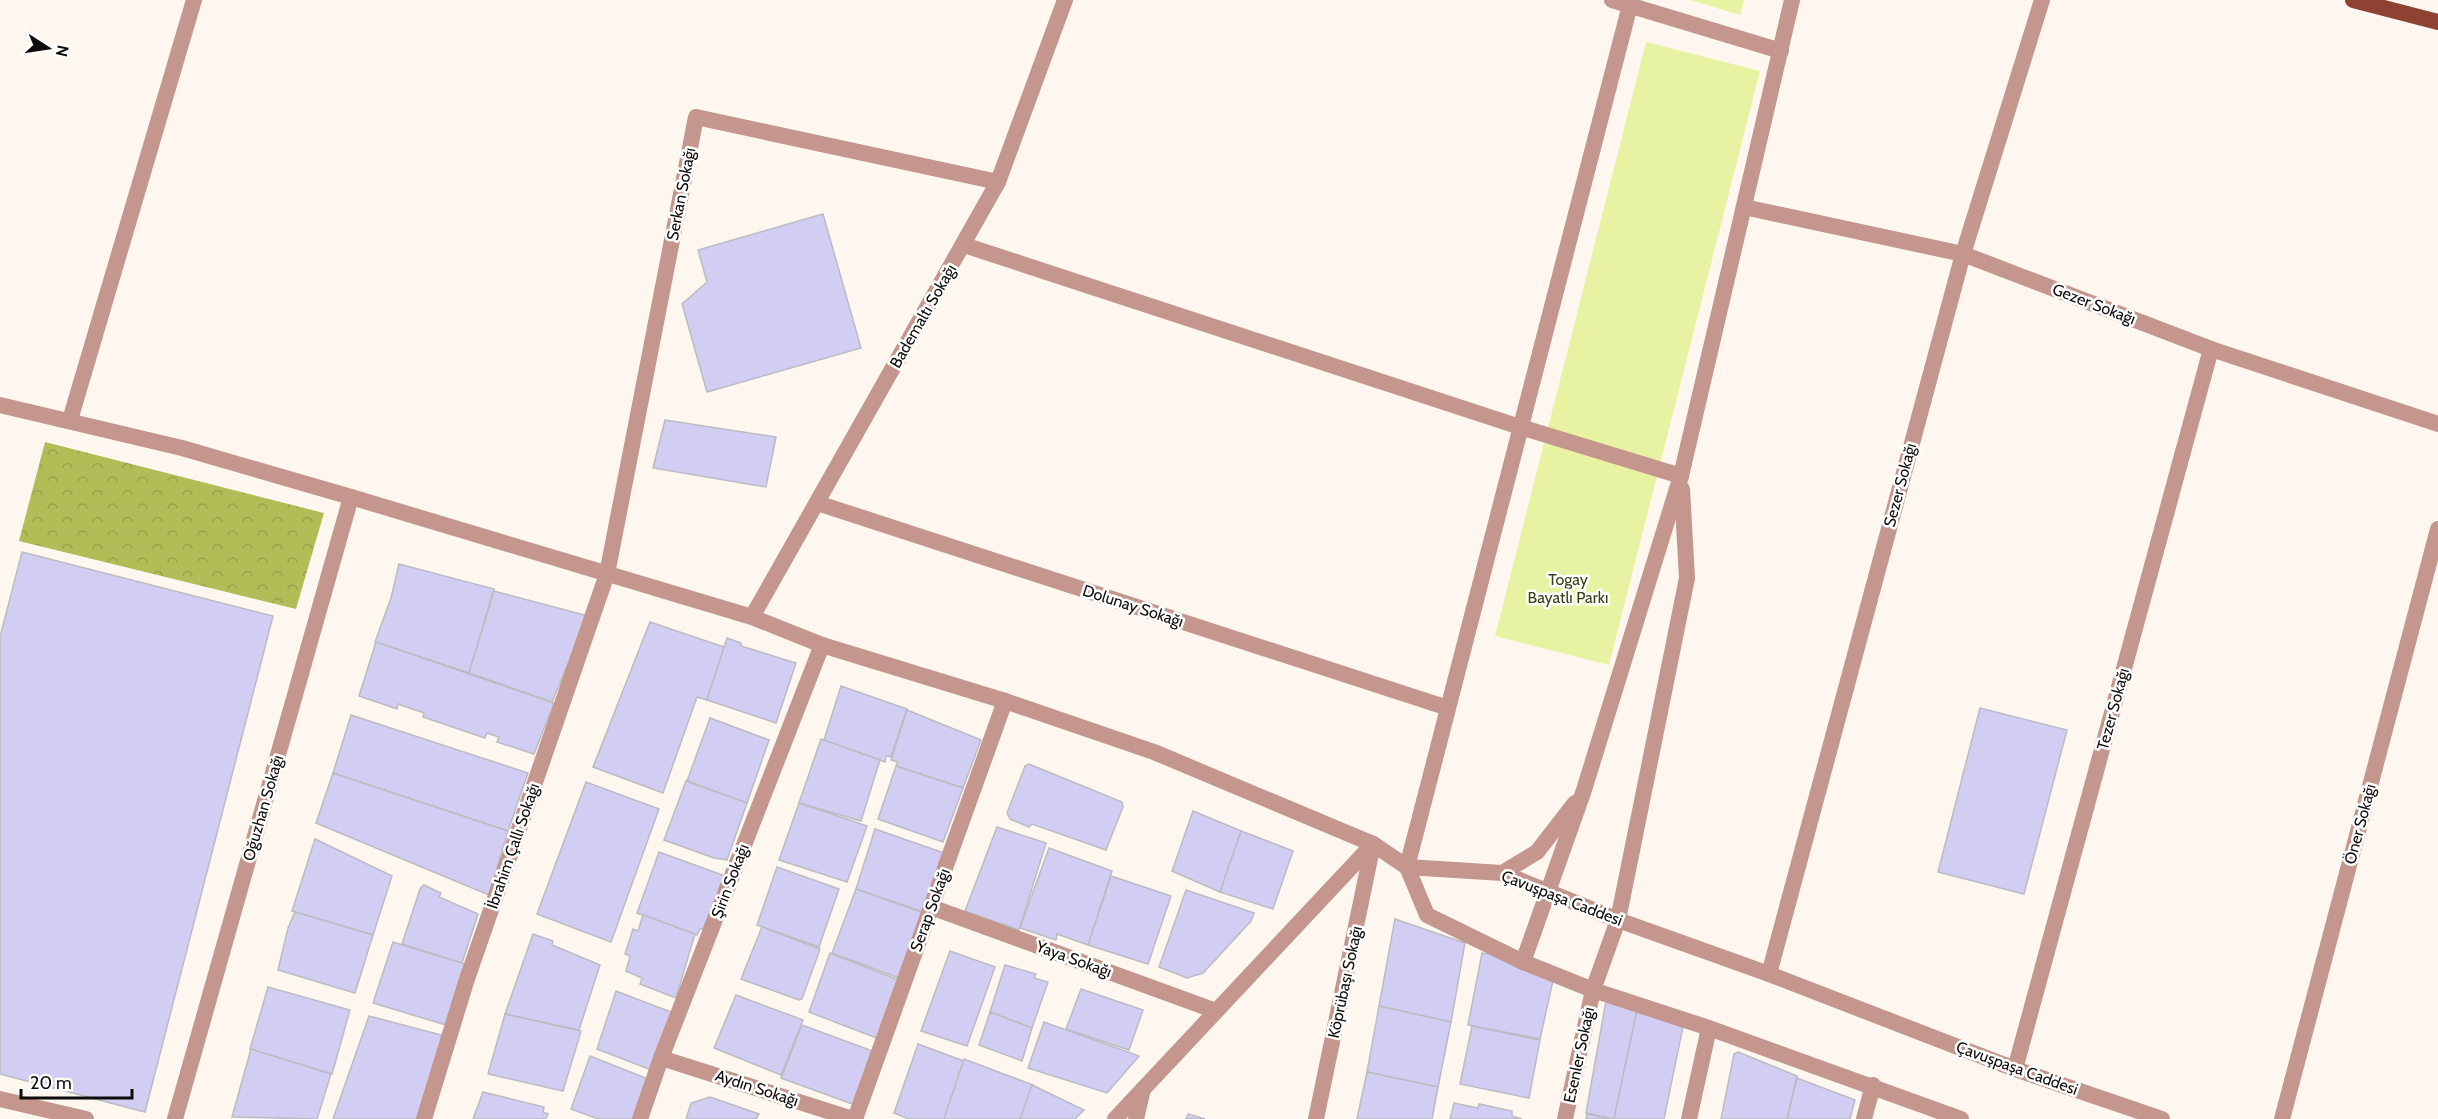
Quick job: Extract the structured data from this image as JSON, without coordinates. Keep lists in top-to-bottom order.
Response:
{
  "streets": {
    "street": [
      "Serkan Sokağı",
      "Gezer Sokağı",
      "Bademaltı Sokağı",
      "Sezer Sokağı",
      "Dolunay Sokağı",
      "Tezer Sokağı",
      "Oğuzhan Sokağı",
      "Öner Sokağı",
      "İbrahim Çallı Sokağı",
      "Şirin Sokağı",
      "Çavuşpaşa Caddesi",
      "Serap Sokağı",
      "Yaya Sokağı",
      "Köprübaşı Sokağı",
      "Esenler Sokağı",
      "Aydın Sokağı"
    ]
  },
  "crossings": [
    ["Serkan Sokağı", "Bademaltı Sokağı"],
    ["Serkan Sokağı", "İbrahim Çallı Sokağı"],
    ["Gezer Sokağı", "Sezer Sokağı"],
    ["Gezer Sokağı", "Tezer Sokağı"],
    ["Bademaltı Sokağı", "Dolunay Sokağı"],
    ["Sezer Sokağı", "Çavuşpaşa Caddesi"],
    ["Tezer Sokağı", "Çavuşpaşa Caddesi"],
    ["Şirin Sokağı", "Aydın Sokağı"],
    ["Çavuşpaşa Caddesi", "Esenler Sokağı"],
    ["Serap Sokağı", "Yaya Sokağı"],
    ["Serap Sokağı", "Aydın Sokağı"]
  ],
  "parks": ["Togay Bayatlı Parkı"],
  "scale_bar": "20 m",
  "north": "right"
}
